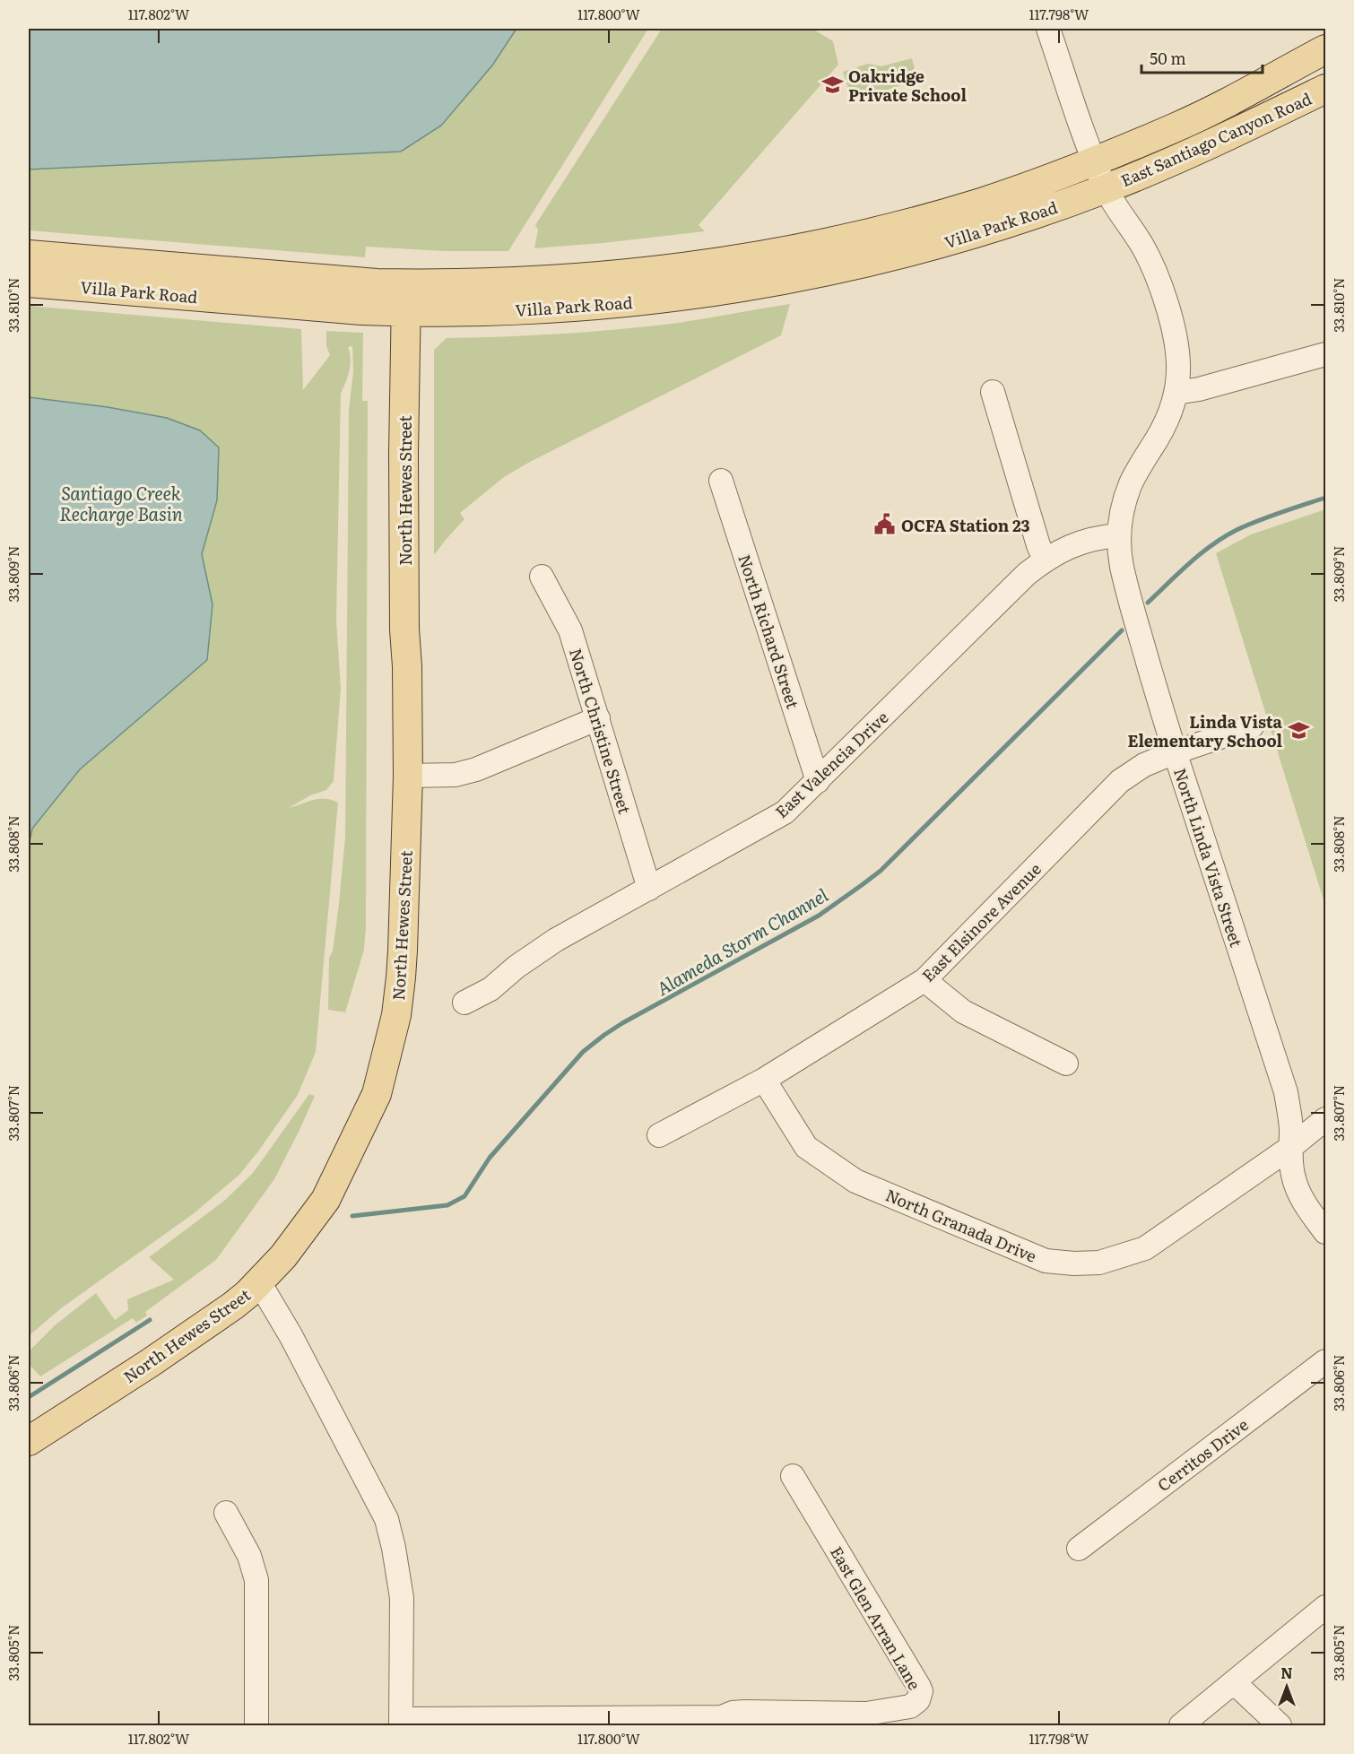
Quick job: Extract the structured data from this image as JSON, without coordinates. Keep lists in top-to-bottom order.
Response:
{
  "streets": {
    "main road": ["East Santiago Canyon Road", "Villa Park Road", "North Hewes Street"],
    "street": [
      "North Richard Street",
      "North Christine Street",
      "East Valencia Drive",
      "North Linda Vista Street",
      "East Elsinore Avenue",
      "North Granada Drive",
      "Cerritos Drive",
      "East Glen Arran Lane"
    ]
  },
  "crossings": [
    ["East Santiago Canyon Road", "Villa Park Road"],
    ["East Santiago Canyon Road", "North Linda Vista Street"],
    ["Villa Park Road", "North Hewes Street"],
    ["Villa Park Road", "North Linda Vista Street"],
    ["North Richard Street", "East Valencia Drive"],
    ["North Christine Street", "East Valencia Drive"],
    ["East Valencia Drive", "North Linda Vista Street"],
    ["North Linda Vista Street", "East Elsinore Avenue"],
    ["North Linda Vista Street", "North Granada Drive"],
    ["East Elsinore Avenue", "North Granada Drive"]
  ],
  "water": ["Santiago Creek Recharge Basin", "Alameda Storm Channel"],
  "places": {
    "school or university": ["Oakridge Private School", "Linda Vista Elementary School"],
    "public building": ["OCFA Station 23"]
  },
  "scale_bar": "50 m",
  "north": "top",
  "coordinates": [
    "117.802°W",
    "117.800°W",
    "117.798°W",
    "33.810°N",
    "33.809°N",
    "33.808°N",
    "33.807°N",
    "33.806°N",
    "33.805°N"
  ]
}
